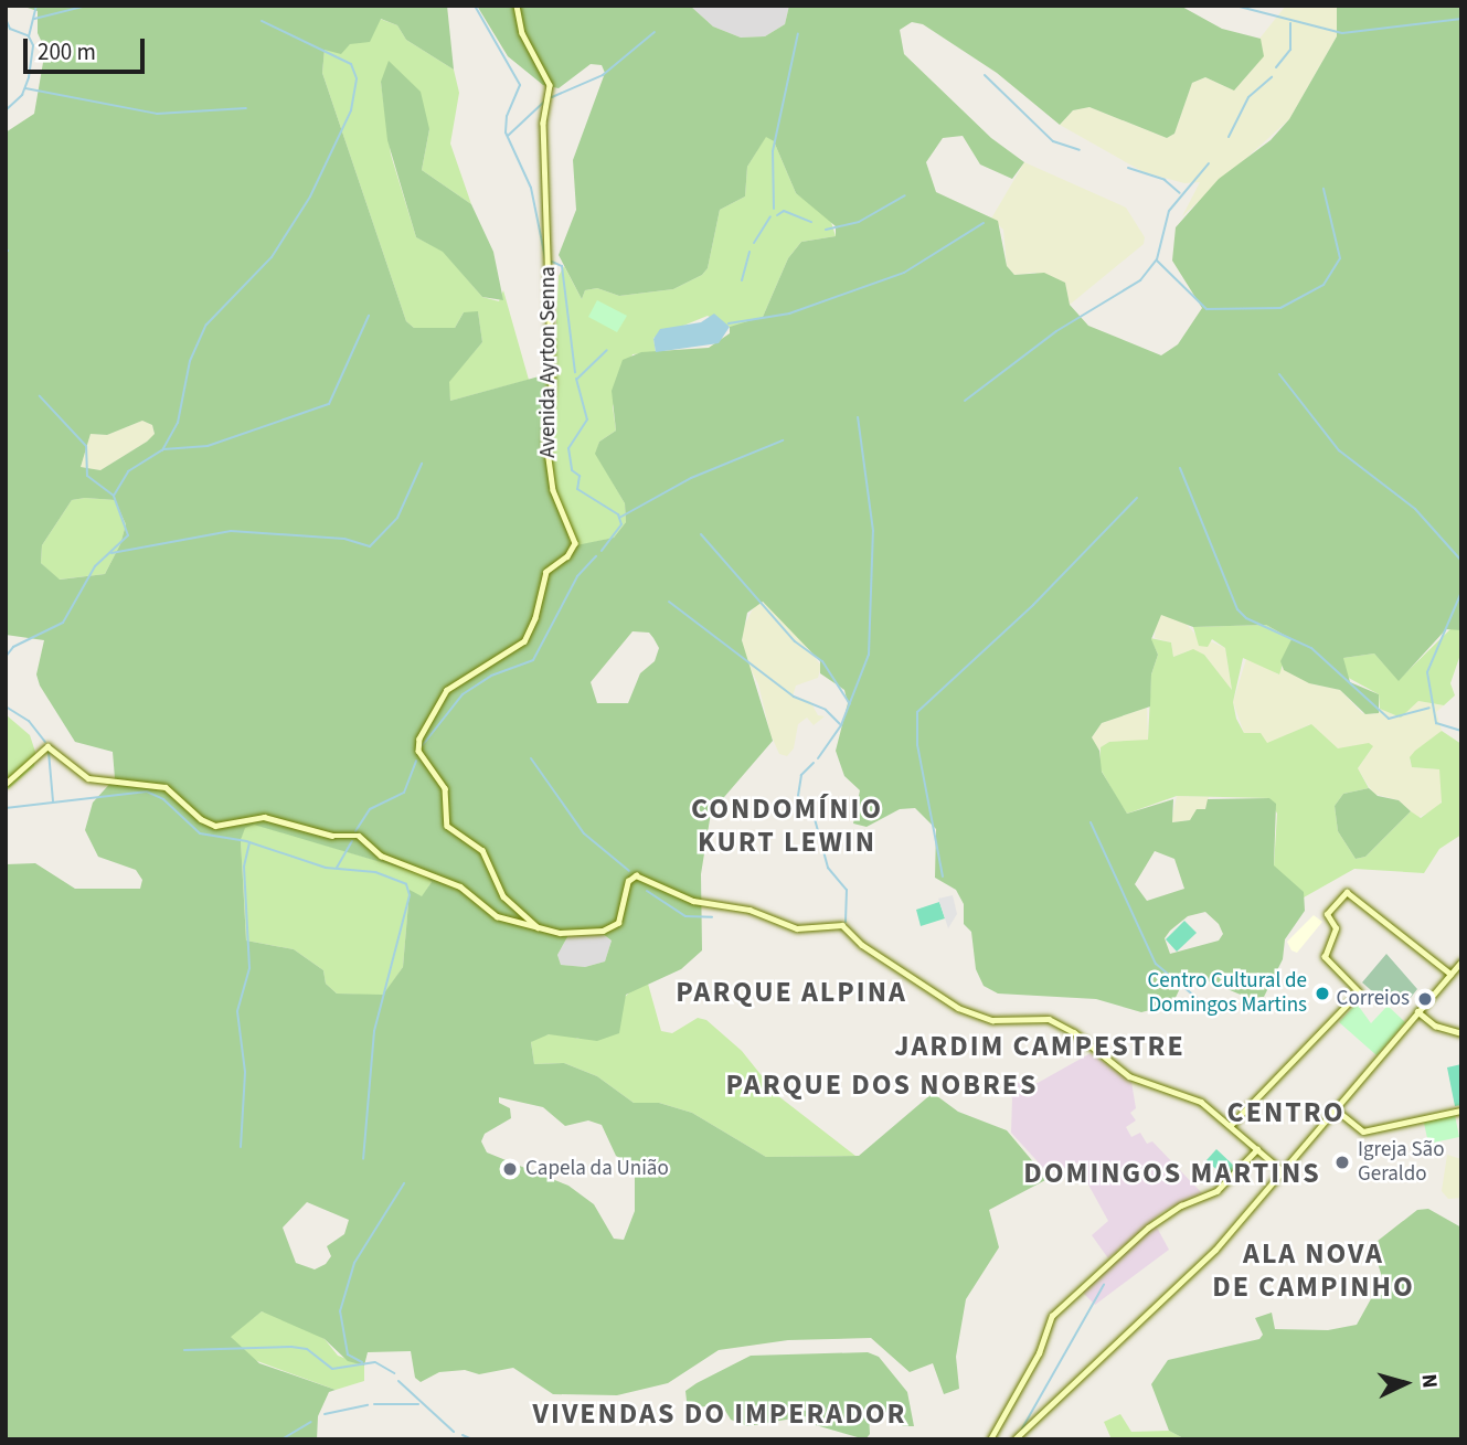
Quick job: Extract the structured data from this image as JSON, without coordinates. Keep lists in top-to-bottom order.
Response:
{
  "streets": {
    "main road": ["Avenida Ayrton Senna"]
  },
  "districts": [
    "CONDOMÍNIO KURT LEWIN",
    "PARQUE ALPINA",
    "JARDIM CAMPESTRE",
    "PARQUE DOS NOBRES",
    "CENTRO",
    "DOMINGOS MARTINS",
    "ALA NOVA DE CAMPINHO",
    "VIVENDAS DO IMPERADOR"
  ],
  "places": [
    "Centro Cultural de Domingos Martins",
    "Correios",
    "Igreja São Geraldo",
    "Capela da União"
  ],
  "scale_bar": "200 m",
  "north": "right"
}
